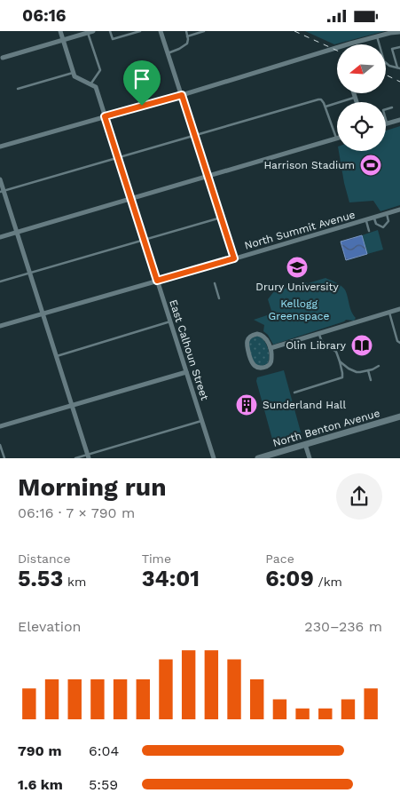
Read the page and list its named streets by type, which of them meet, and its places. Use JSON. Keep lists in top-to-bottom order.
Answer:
{
  "streets": {
    "main road": ["North Benton Avenue"],
    "street": ["North Summit Avenue", "East Calhoun Street"]
  },
  "crossings": [
    ["North Summit Avenue", "East Calhoun Street"]
  ],
  "parks": ["Kellogg Greenspace"],
  "places": {
    "sports": ["Harrison Stadium"],
    "school or university": ["Drury University"],
    "library": ["Olin Library"],
    "building": ["Sunderland Hall"]
  },
  "north": "left",
  "page": {
    "status": "06:16",
    "heading": ["Morning run", "06:16 · 7 × 790 m"],
    "stats": [
      ["Distance", "5.53 km"],
      ["Time", "34:01"],
      ["Pace", "6:09 /km"]
    ],
    "chart": ["Elevation", "230–236 m"],
    "list": [
      {
        "name": "790 m",
        "note": "6:04"
      },
      {
        "name": "1.6 km",
        "note": "5:59"
      }
    ]
  }
}
